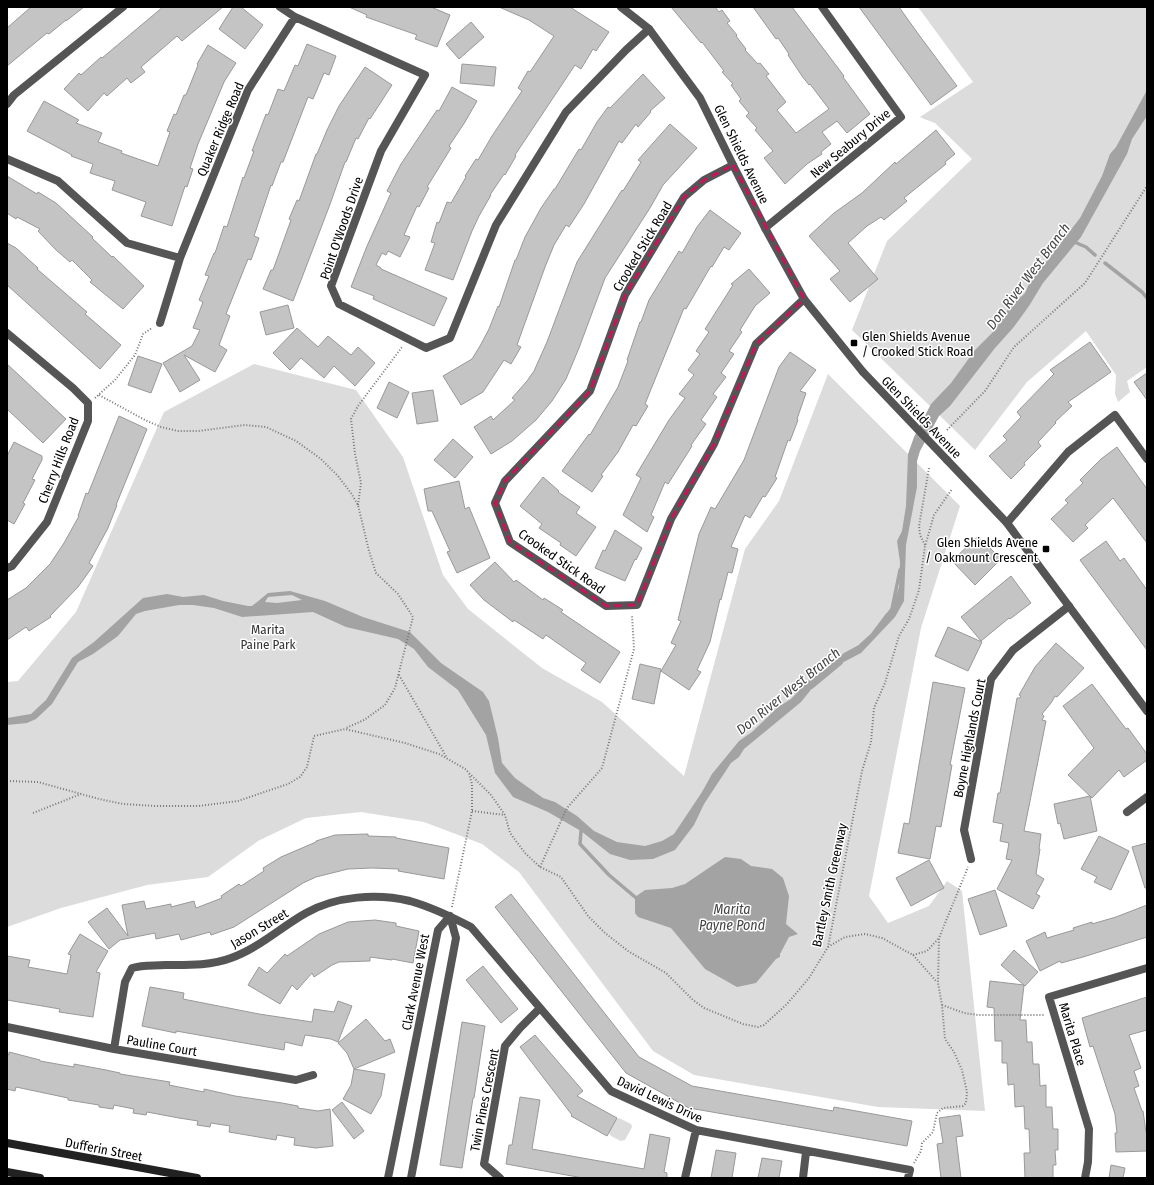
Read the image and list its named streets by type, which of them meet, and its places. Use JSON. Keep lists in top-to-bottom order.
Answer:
{
  "streets": {
    "main road": ["Dufferin Street"],
    "street": [
      "Quaker Ridge Road",
      "New Seabury Drive",
      "Glen Shields Avenue",
      "Point O'Woods Drive",
      "Crooked Stick Road",
      "Cherry Hills Road",
      "Boyne Highlands Court",
      "Jason Street",
      "Clark Avenue West",
      "Marita Place",
      "Pauline Court",
      "David Lewis Drive",
      "Twin Pines Crescent"
    ],
    "path": ["Bartley Smith Greenway"]
  },
  "crossings": [
    ["Quaker Ridge Road", "Point O'Woods Drive"],
    ["New Seabury Drive", "Glen Shields Avenue"],
    ["Glen Shields Avenue", "Point O'Woods Drive"],
    ["Glen Shields Avenue", "Crooked Stick Road"],
    ["Glen Shields Avenue", "Boyne Highlands Court"],
    ["Jason Street", "Clark Avenue West"],
    ["Jason Street", "Pauline Court"],
    ["Jason Street", "David Lewis Drive"],
    ["Clark Avenue West", "David Lewis Drive"],
    ["David Lewis Drive", "Twin Pines Crescent"]
  ],
  "water": ["Don River West Branch", "Marita Payne Pond"],
  "parks": ["Marita Paine Park"],
  "places": {
    "transit": ["Glen Shields Avenue / Crooked Stick Road", "Glen Shields Avene / Oakmount Crescent"]
  }
}
